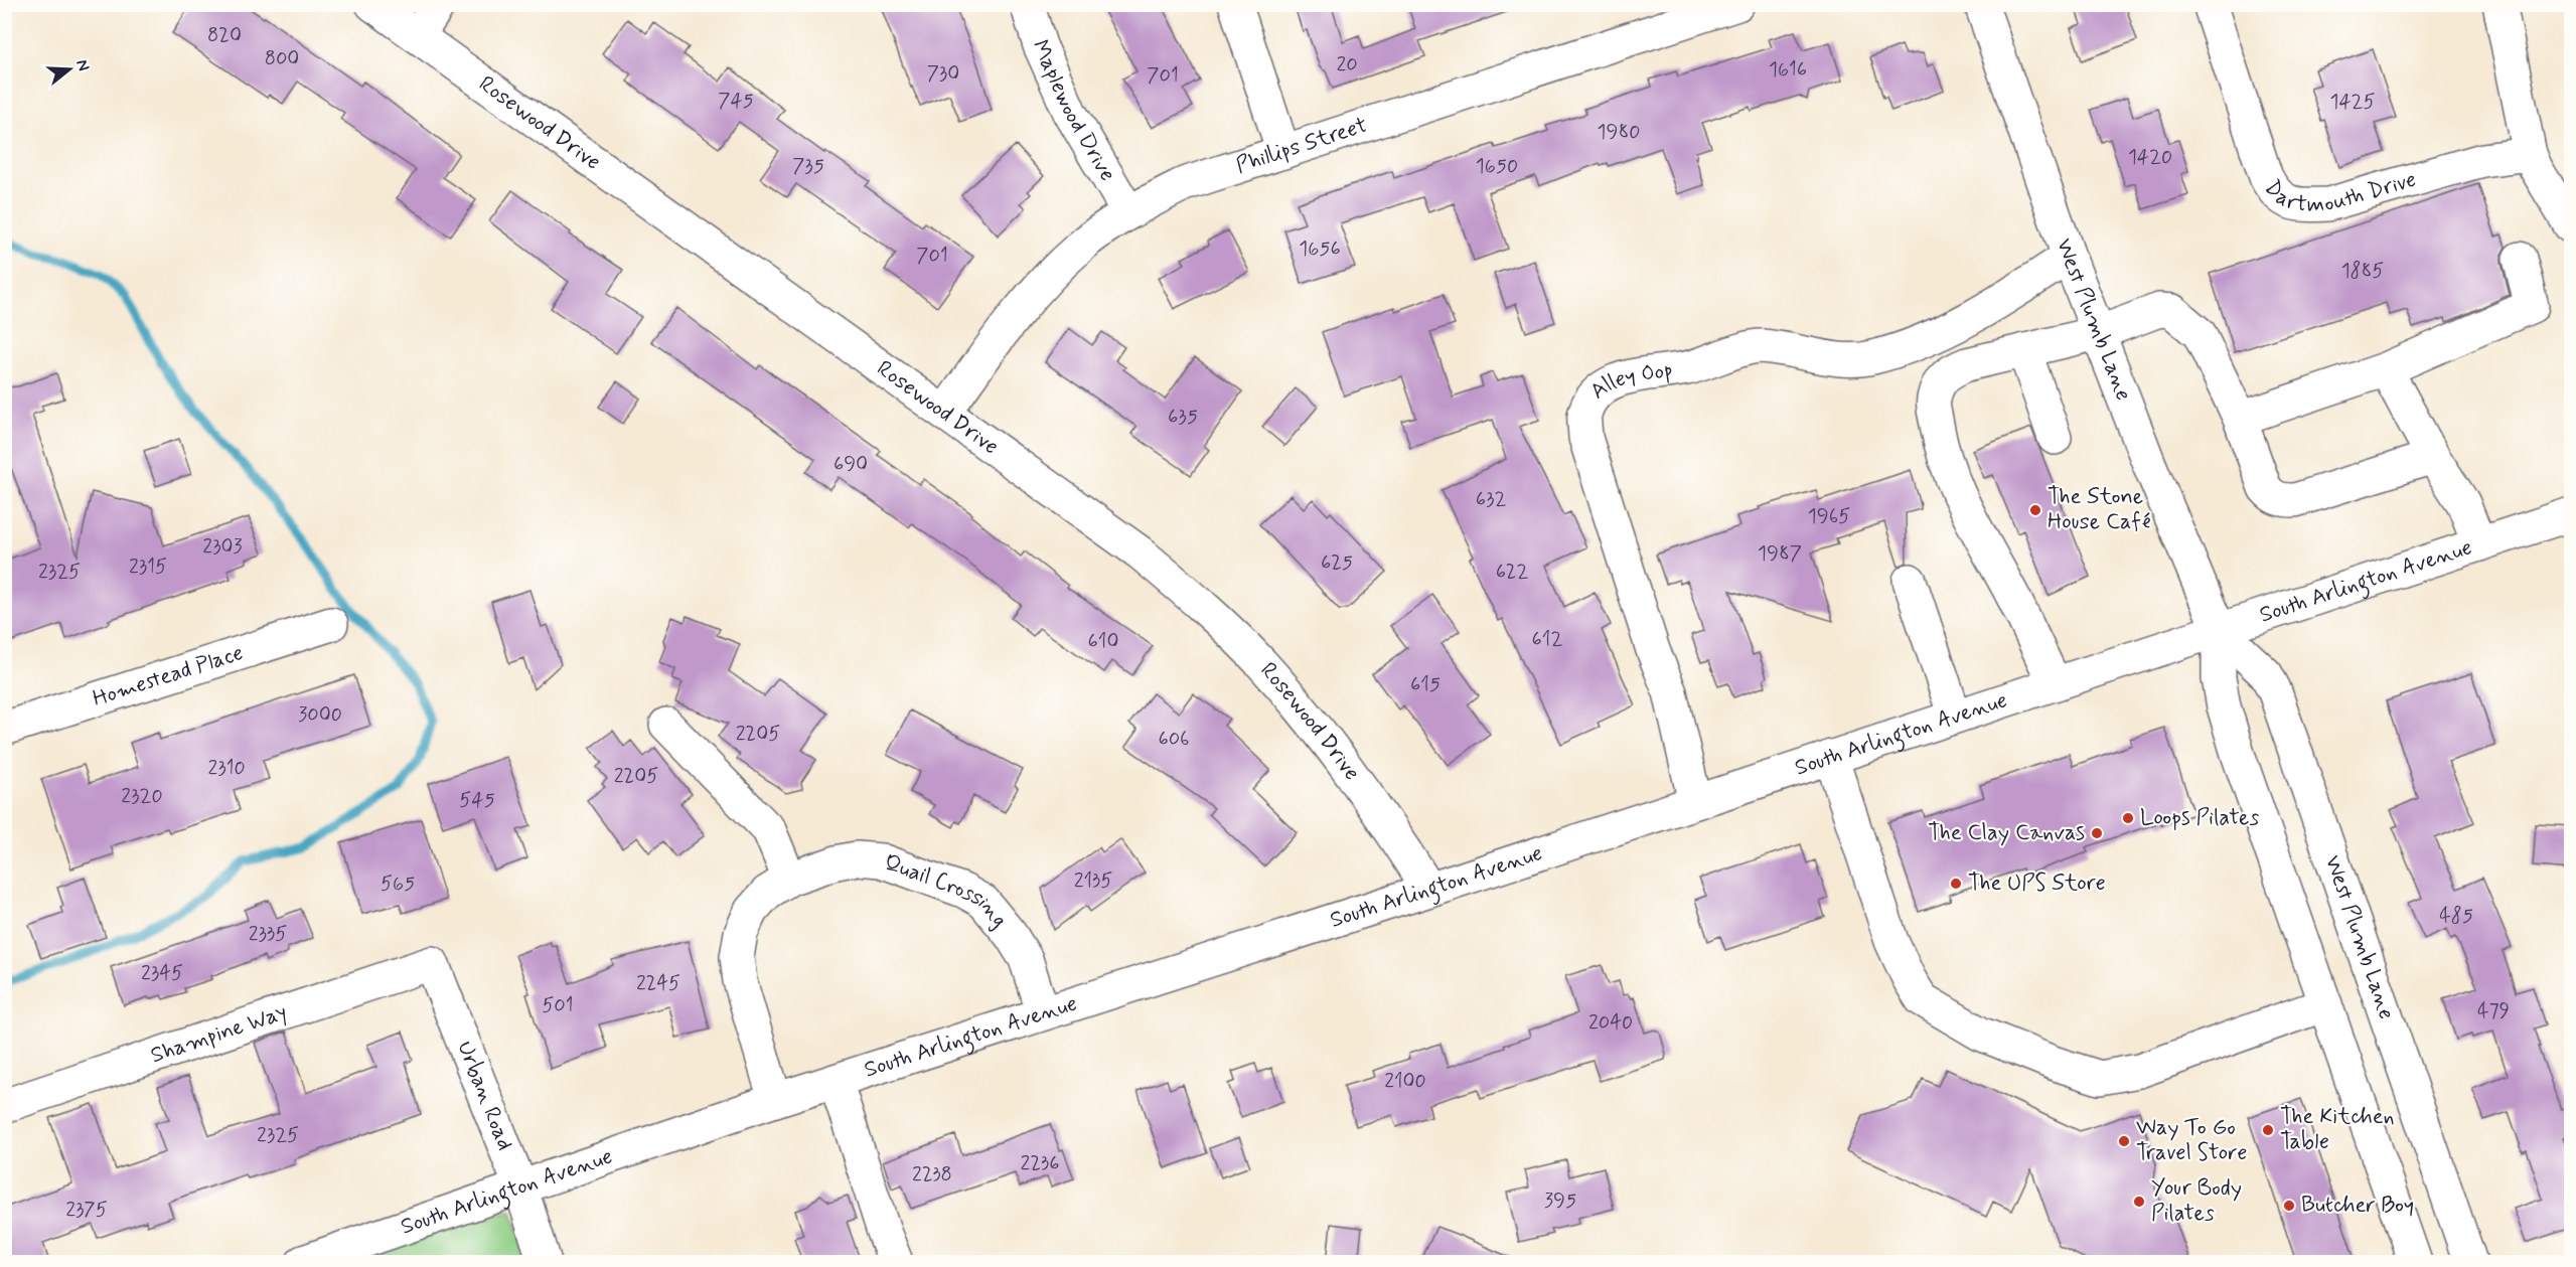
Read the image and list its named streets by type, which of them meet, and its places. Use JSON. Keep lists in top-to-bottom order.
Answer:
{
  "streets": {
    "street": [
      "Maplewood Drive",
      "Rosewood Drive",
      "Phillips Street",
      "Dartmouth Drive",
      "West Plumb Lane",
      "Alley Oop",
      "South Arlington Avenue",
      "Homestead Place",
      "Quail Crossing",
      "Shampine Way",
      "Urban Road"
    ]
  },
  "crossings": [
    ["Maplewood Drive", "Phillips Street"],
    ["Rosewood Drive", "Phillips Street"],
    ["Rosewood Drive", "South Arlington Avenue"],
    ["West Plumb Lane", "Alley Oop"],
    ["West Plumb Lane", "South Arlington Avenue"],
    ["Alley Oop", "South Arlington Avenue"],
    ["South Arlington Avenue", "Quail Crossing"],
    ["South Arlington Avenue", "Urban Road"],
    ["Shampine Way", "Urban Road"]
  ],
  "places": [
    "The Stone House Café",
    "Loops Pilates",
    "The Clay Canvas",
    "The UPS Store",
    "The Kitchen Table",
    "Way To Go Travel Store",
    "Your Body Pilates",
    "Butcher Boy"
  ],
  "house_numbers": [
    "820",
    "800",
    "20",
    "1616",
    "730",
    "701",
    "745",
    "1425",
    "1980",
    "1420",
    "735",
    "1650",
    "1656",
    "701",
    "1885",
    "635",
    "690",
    "632",
    "1965",
    "2303",
    "1987",
    "625",
    "2315",
    "2325",
    "622",
    "612",
    "610",
    "615",
    "3000",
    "2205",
    "606",
    "2310",
    "2205",
    "2320",
    "545",
    "2135",
    "565",
    "485",
    "2335",
    "2345",
    "2245",
    "501",
    "479",
    "2040",
    "2100",
    "2325",
    "2236",
    "2238",
    "395",
    "2375"
  ],
  "north": "right"
}
